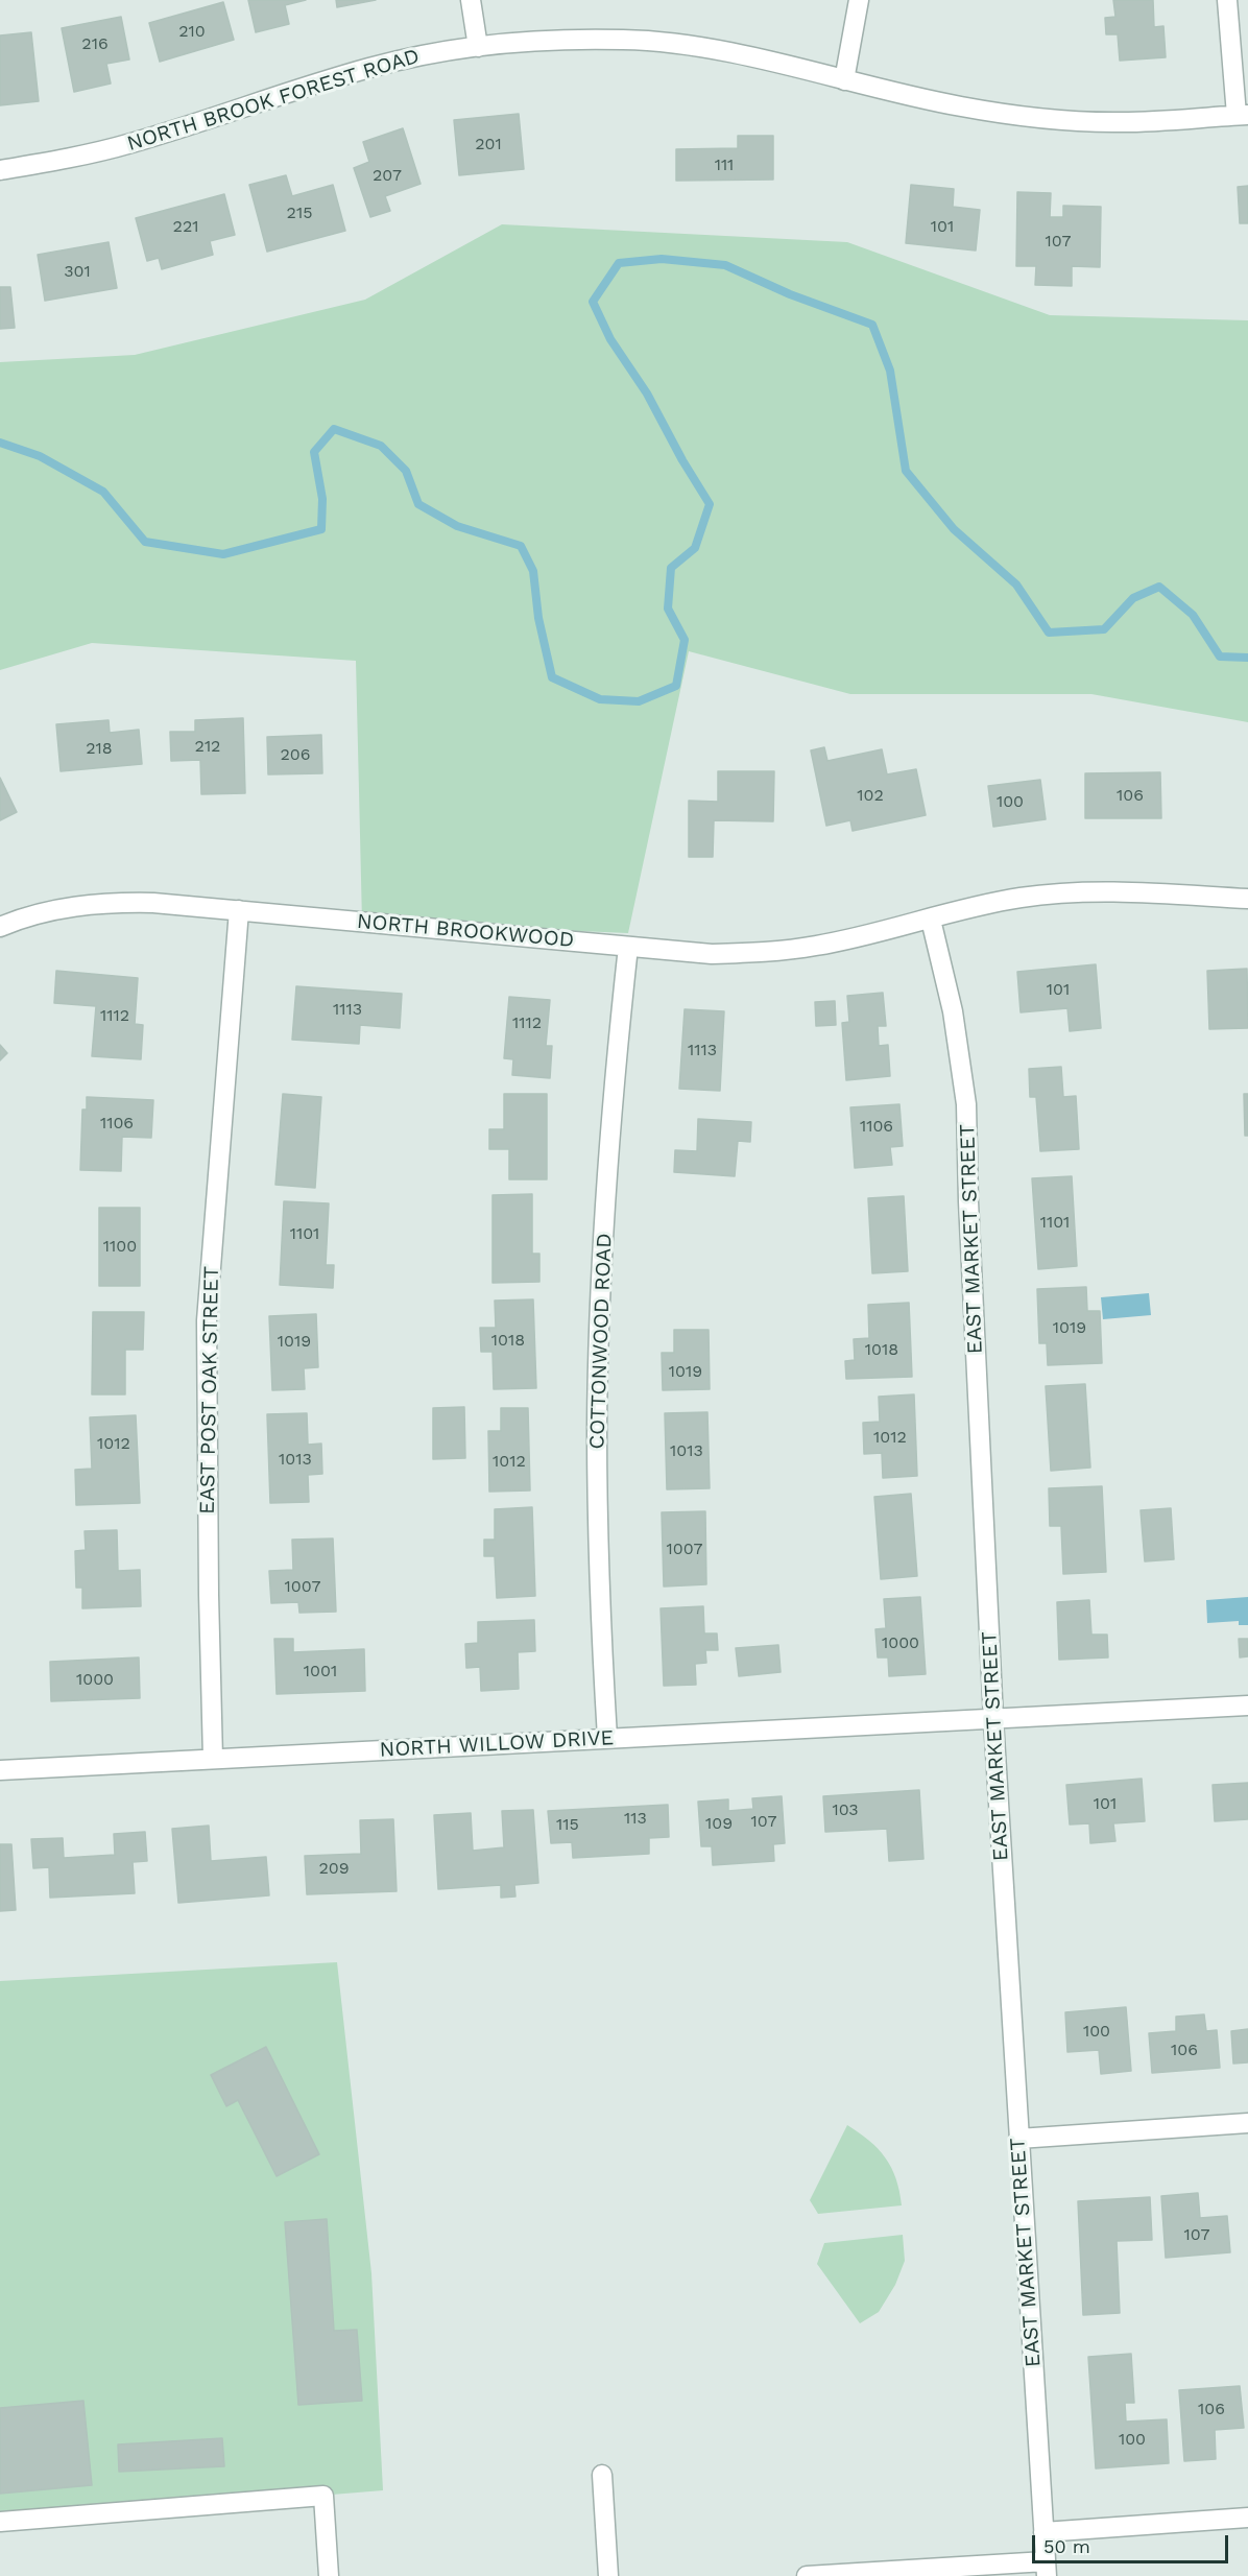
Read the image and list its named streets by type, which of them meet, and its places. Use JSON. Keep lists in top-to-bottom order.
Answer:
{
  "streets": {
    "street": [
      "NORTH BROOK FOREST ROAD",
      "NORTH BROOKWOOD",
      "EAST MARKET STREET",
      "COTTONWOOD ROAD",
      "EAST POST OAK STREET",
      "NORTH WILLOW DRIVE"
    ]
  },
  "crossings": [
    ["NORTH BROOKWOOD", "EAST MARKET STREET"],
    ["NORTH BROOKWOOD", "COTTONWOOD ROAD"],
    ["NORTH BROOKWOOD", "EAST POST OAK STREET"],
    ["EAST MARKET STREET", "NORTH WILLOW DRIVE"],
    ["COTTONWOOD ROAD", "NORTH WILLOW DRIVE"],
    ["EAST POST OAK STREET", "NORTH WILLOW DRIVE"]
  ],
  "house_numbers": [
    "210",
    "216",
    "201",
    "111",
    "207",
    "215",
    "221",
    "101",
    "107",
    "301",
    "212",
    "218",
    "206",
    "102",
    "106",
    "100",
    "101",
    "1113",
    "1112",
    "1112",
    "1113",
    "1106",
    "1106",
    "1101",
    "1101",
    "1100",
    "1019",
    "1018",
    "1019",
    "1018",
    "1019",
    "1012",
    "1012",
    "1013",
    "1013",
    "1012",
    "1007",
    "1007",
    "1000",
    "1001",
    "1000",
    "101",
    "103",
    "113",
    "107",
    "109",
    "115",
    "209",
    "100",
    "106",
    "107",
    "106",
    "100"
  ],
  "scale_bar": "50 m"
}
